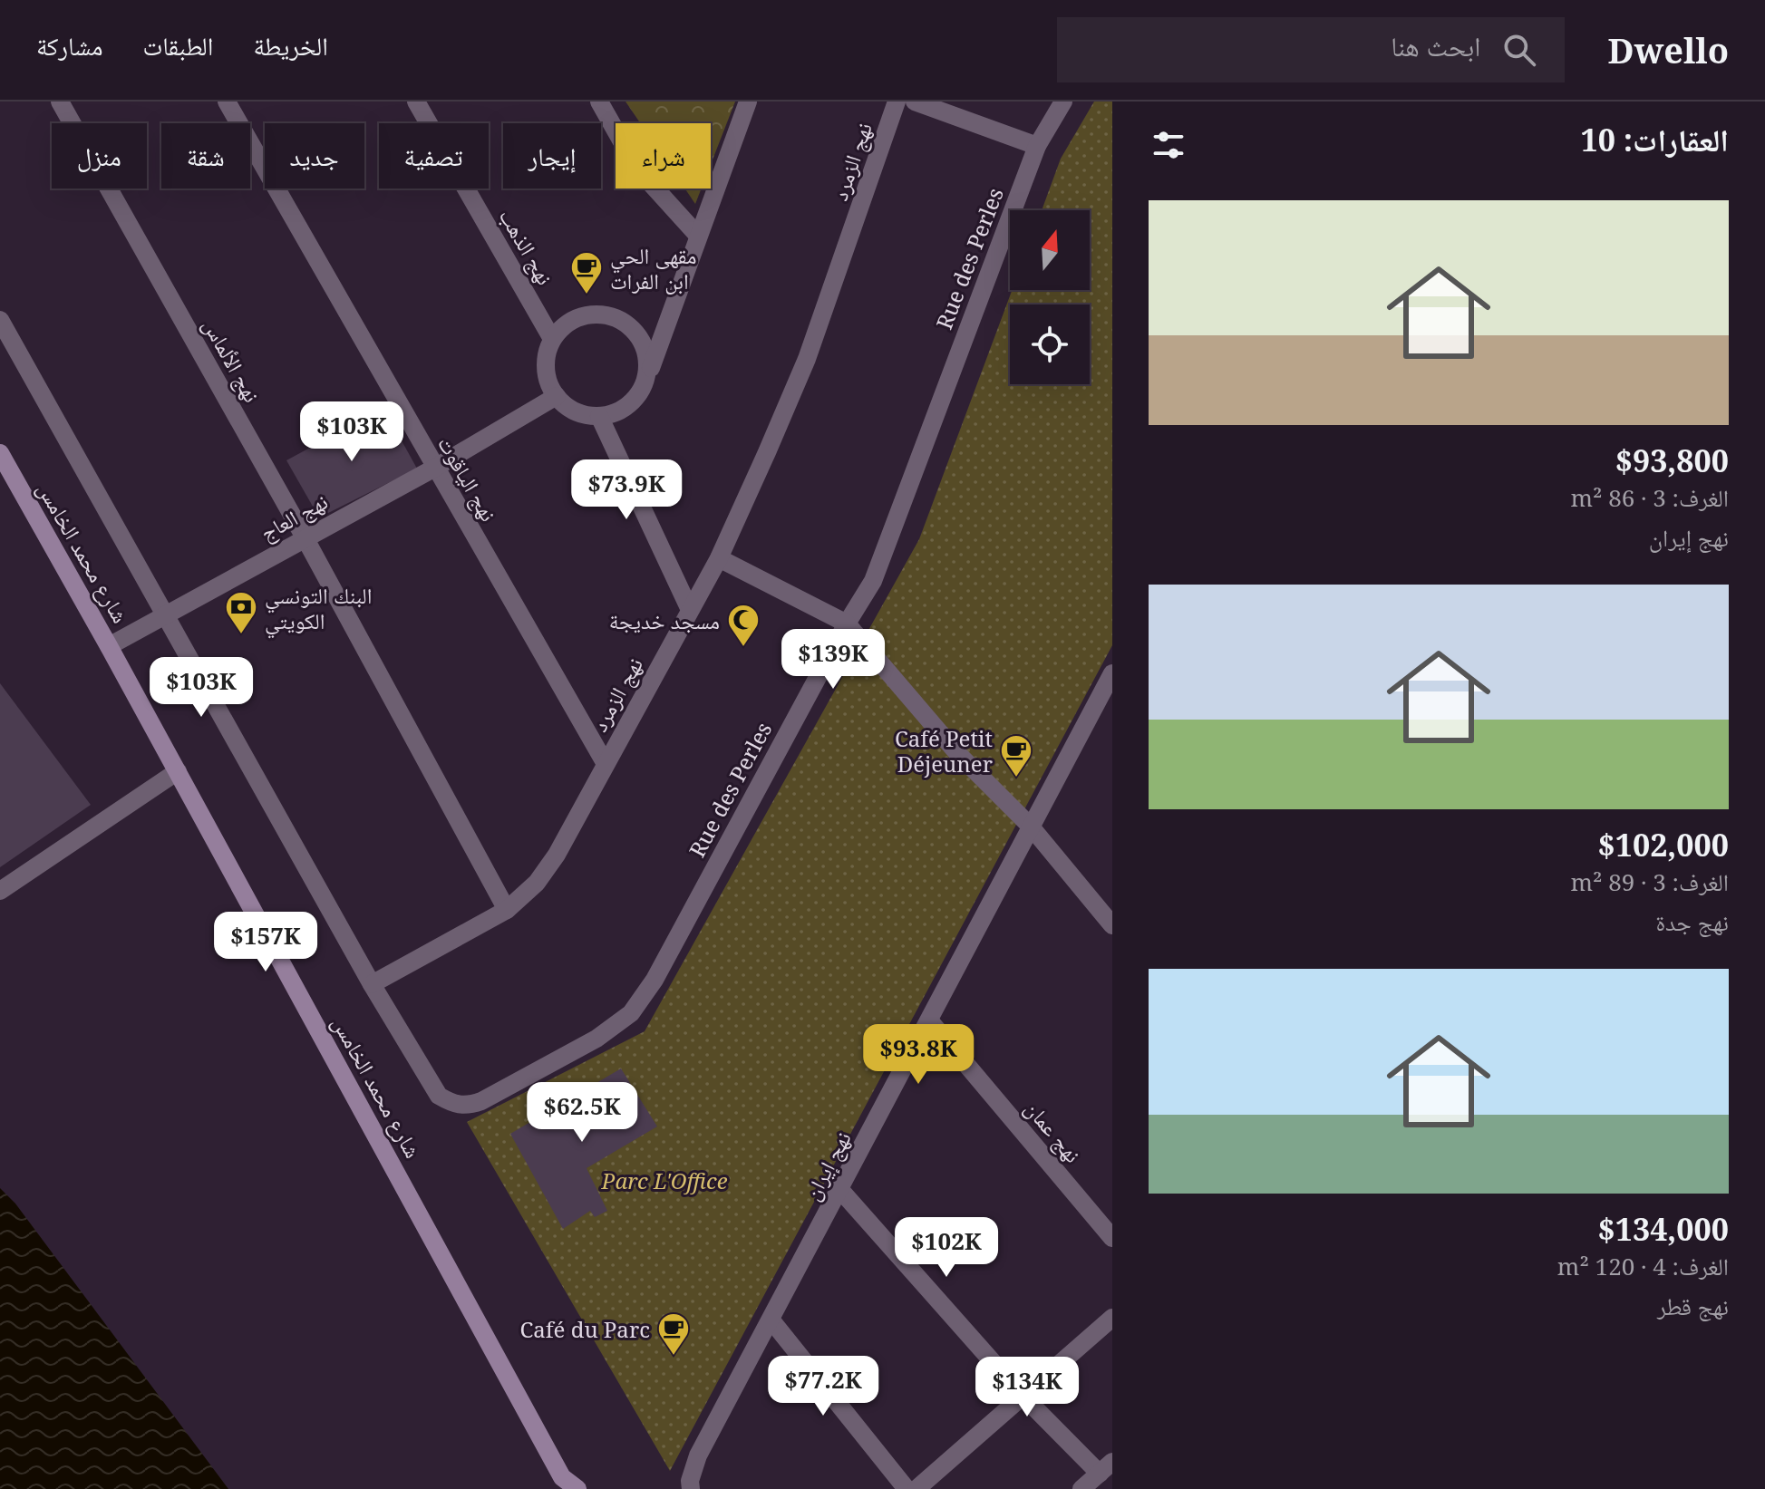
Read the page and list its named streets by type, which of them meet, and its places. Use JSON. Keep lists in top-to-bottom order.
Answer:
{
  "streets": {
    "main road": ["شارع محمد الخامس"],
    "street": [
      "نهج الزمرد",
      "نهج الذهب",
      "Rue des Perles",
      "نهج الألماس",
      "نهج الياقوت",
      "نهج العاج",
      "نهج عمان",
      "نهج إيران"
    ]
  },
  "crossings": [
    ["نهج الزمرد", "Rue des Perles"],
    ["نهج الزمرد", "نهج الألماس"],
    ["نهج الزمرد", "نهج الياقوت"],
    ["نهج الذهب", "نهج العاج"],
    ["نهج الألماس", "نهج العاج"],
    ["نهج الياقوت", "نهج العاج"],
    ["نهج العاج", "شارع محمد الخامس"],
    ["نهج عمان", "نهج إيران"]
  ],
  "parks": ["Parc L'Office"],
  "places": {
    "cafe": ["مقهى الحي ابن الفرات", "Café Petit Déjeuner", "Café du Parc"],
    "bank": ["البنك التونسي الكويتي"],
    "mosque": ["مسجد خديجة"]
  },
  "north": "top",
  "page": {
    "header": "Dwello",
    "search": "ابحث هنا",
    "nav": ["الخريطة", "الطبقات", "مشاركة"],
    "heading": "العقارات: 10",
    "chip": [
      "شراء",
      "إيجار",
      "تصفية",
      "جديد",
      "شقة",
      "منزل"
    ],
    "list": [
      {
        "name": "$93,800",
        "note": "الغرف: 3 · 86 m² · نهج إيران"
      },
      {
        "name": "$102,000",
        "note": "الغرف: 3 · 89 m² · نهج جدة"
      },
      {
        "name": "$134,000",
        "note": "الغرف: 4 · 120 m² · نهج قطر"
      }
    ],
    "price": [
      "$103K",
      "$73.9K",
      "$139K",
      "$103K",
      "$157K",
      "$93.8K",
      "$62.5K",
      "$102K",
      "$77.2K",
      "$134K"
    ]
  }
}
